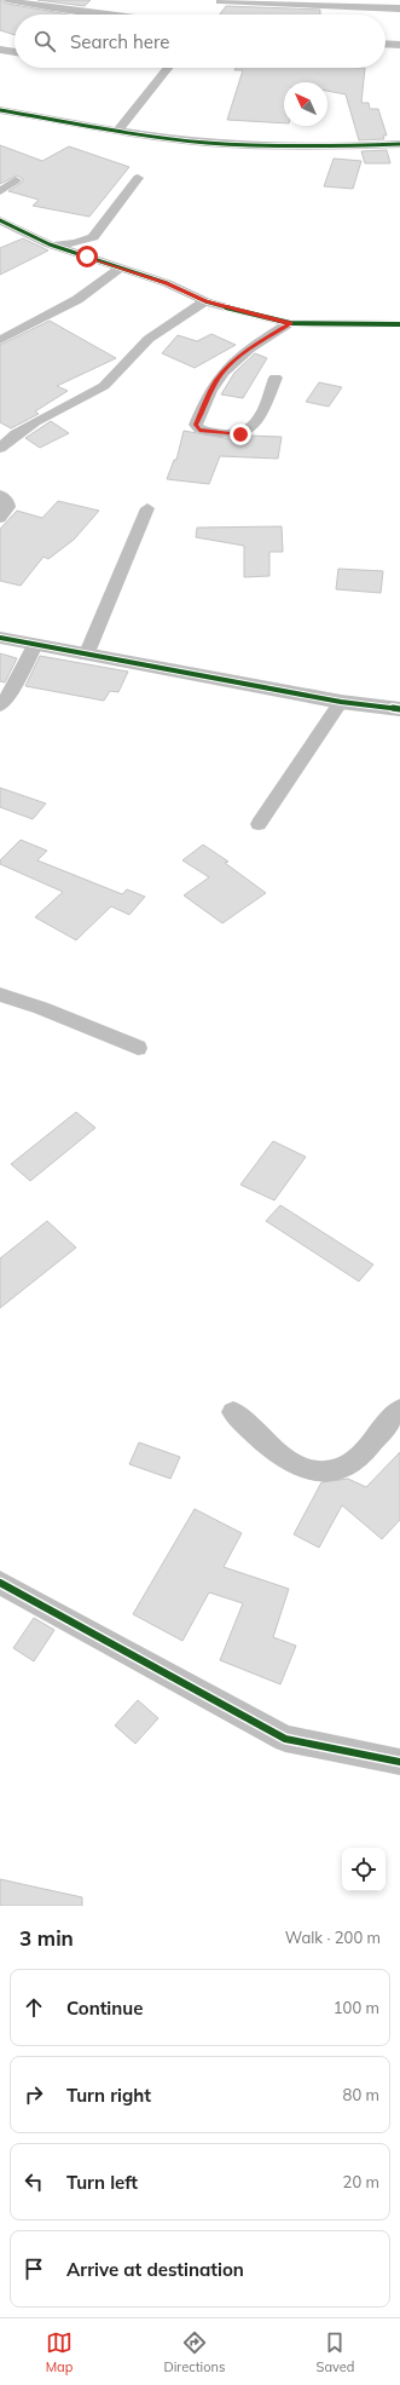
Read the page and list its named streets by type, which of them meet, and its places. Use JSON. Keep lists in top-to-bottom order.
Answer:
{
  "north": "top left",
  "page": {
    "search": "Search here",
    "heading": ["3 min", "Walk · 200 m"],
    "list": [
      ["Continue", "100 m"],
      ["Turn right", "80 m"],
      ["Turn left", "20 m"],
      "Arrive at destination"
    ],
    "nav": ["Map", "Directions", "Saved"]
  }
}
